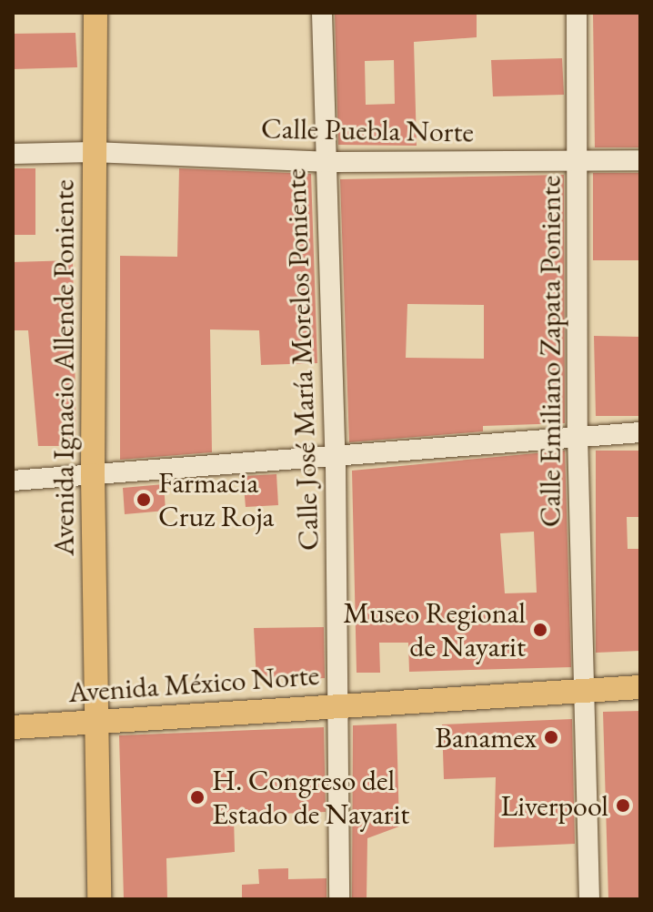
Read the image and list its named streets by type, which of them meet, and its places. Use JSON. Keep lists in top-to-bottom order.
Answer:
{
  "streets": {
    "main road": ["Avenida Ignacio Allende Poniente", "Avenida México Norte"],
    "street": ["Calle Puebla Norte", "Calle Emiliano Zapata Poniente", "Calle José María Morelos Poniente"]
  },
  "crossings": [
    ["Calle Puebla Norte", "Calle Emiliano Zapata Poniente"],
    ["Calle Puebla Norte", "Calle José María Morelos Poniente"],
    ["Calle Puebla Norte", "Avenida Ignacio Allende Poniente"],
    ["Calle Emiliano Zapata Poniente", "Avenida México Norte"],
    ["Calle José María Morelos Poniente", "Avenida México Norte"],
    ["Avenida Ignacio Allende Poniente", "Avenida México Norte"]
  ],
  "places": [
    "Farmacia Cruz Roja",
    "Museo Regional de Nayarit",
    "Banamex",
    "H. Congreso del Estado de Nayarit",
    "Liverpool"
  ]
}
